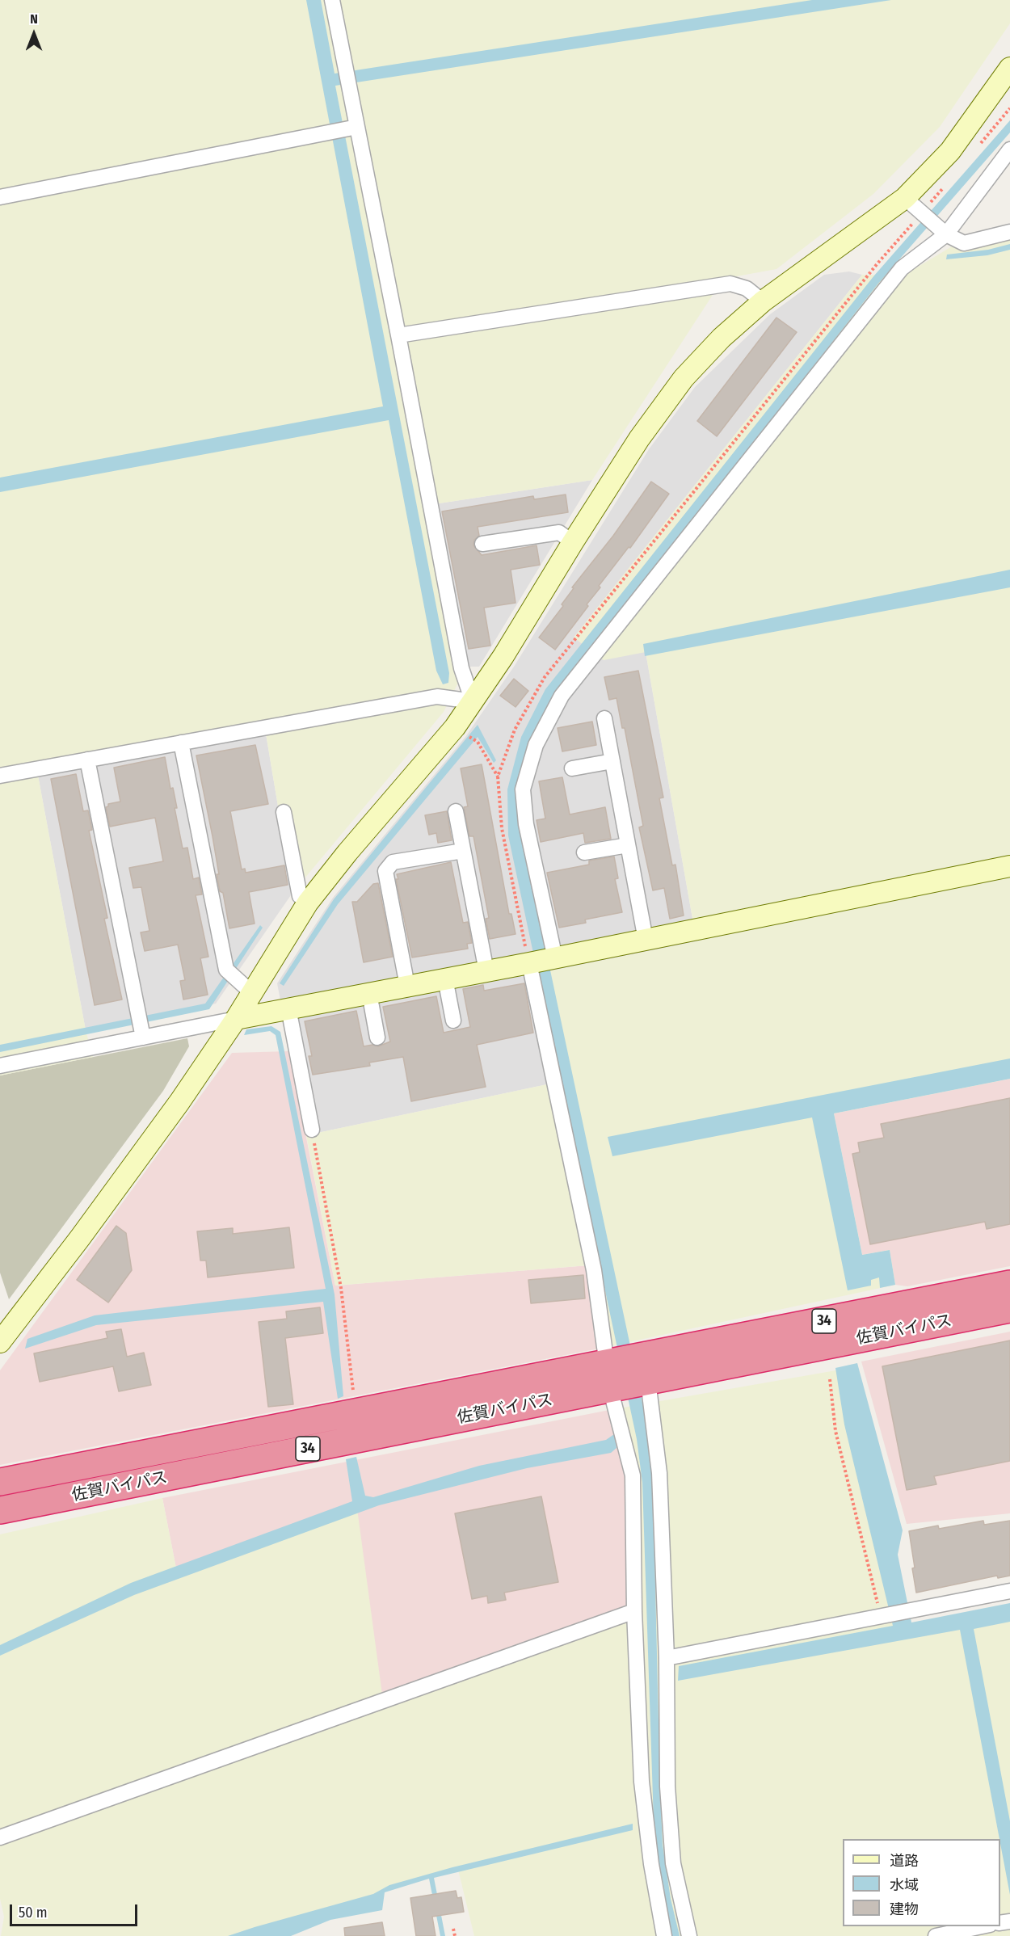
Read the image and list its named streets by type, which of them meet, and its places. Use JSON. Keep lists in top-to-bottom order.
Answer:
{
  "streets": {
    "highway": ["34", "佐賀バイパス"]
  },
  "legend": ["道路", "水域", "建物"],
  "scale_bar": "50 m",
  "north": "top"
}
